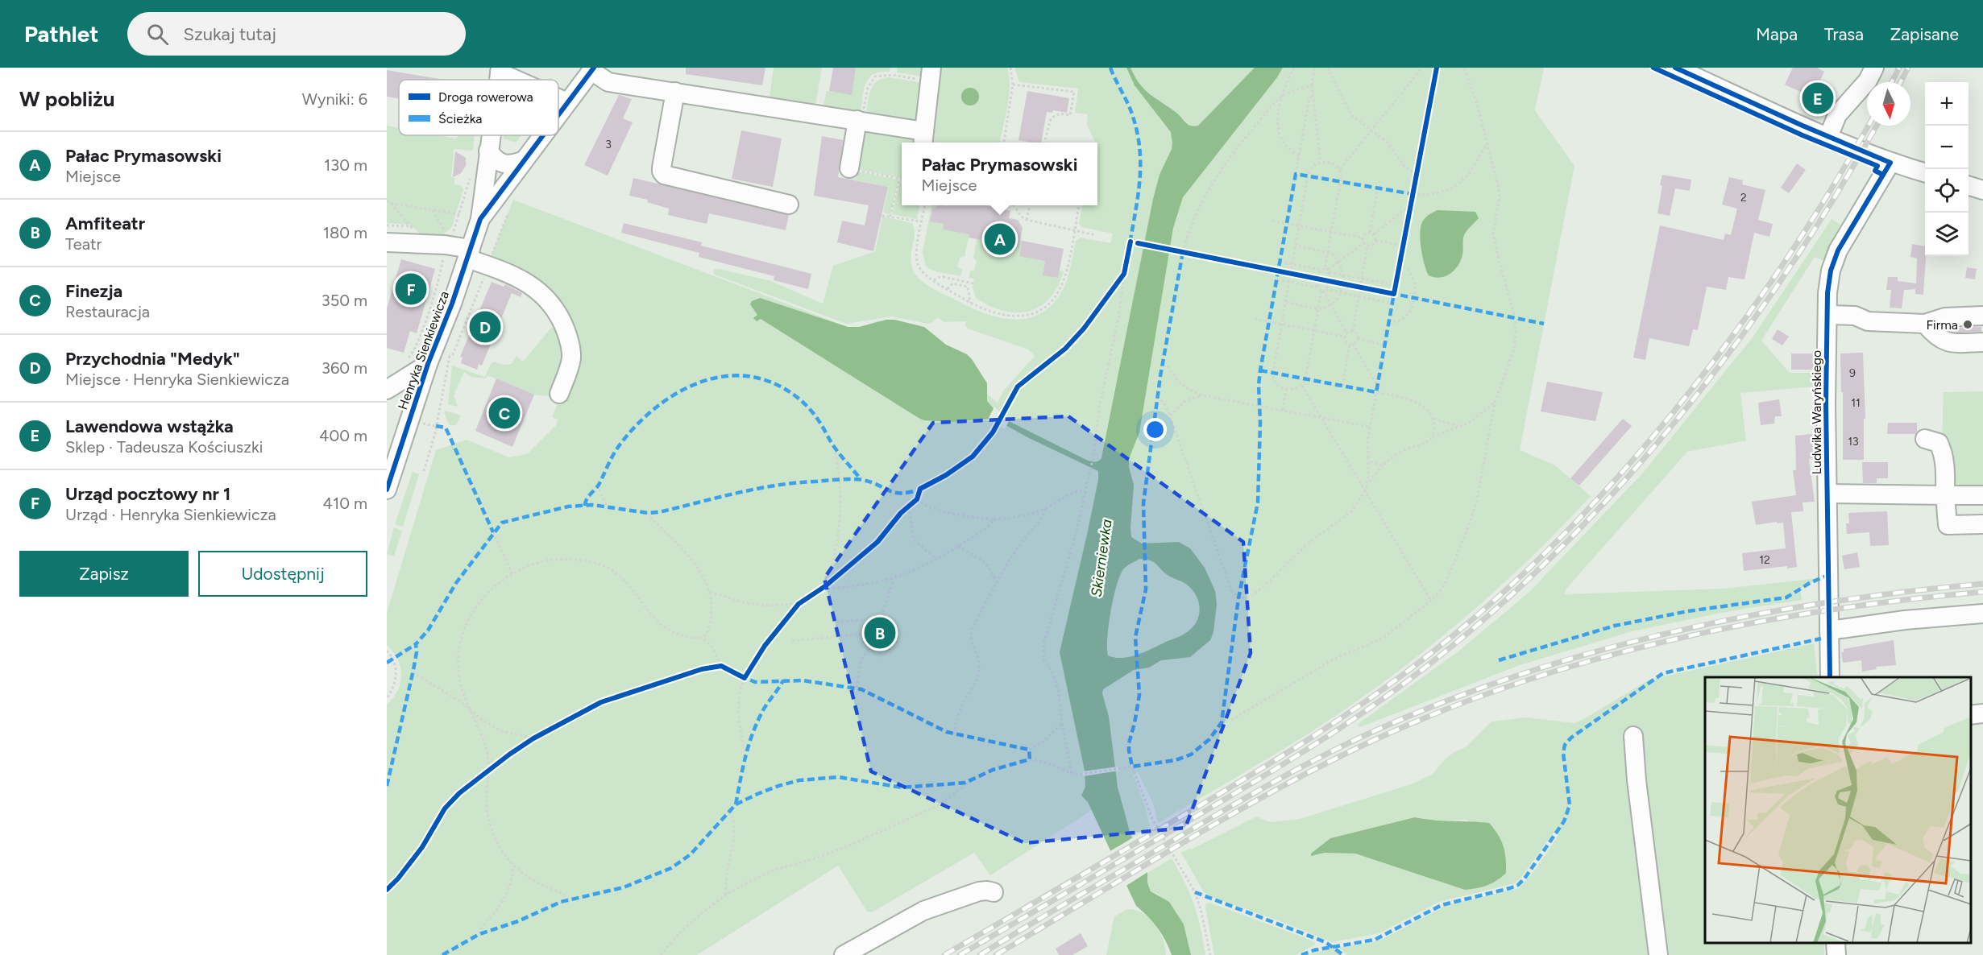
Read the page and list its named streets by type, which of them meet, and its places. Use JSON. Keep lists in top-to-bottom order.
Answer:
{
  "streets": {
    "street": ["Henryka Sienkiewicza", "Ludwika Waryńskiego"]
  },
  "water": ["Skierniewka"],
  "places": ["Firma"],
  "house_numbers": [
    "3",
    "2",
    "9",
    "11",
    "13",
    "12"
  ],
  "legend": ["Droga rowerowa", "Ścieżka"],
  "north": "bottom",
  "page": {
    "header": "Pathlet",
    "search": "Szukaj tutaj",
    "nav": ["Mapa", "Trasa", "Zapisane"],
    "heading": ["W pobliżu", "Wyniki: 6"],
    "pins": [
      "E",
      "A",
      "F",
      "D",
      "C",
      "B"
    ],
    "map_buttons": ["+", "−"],
    "list": [
      {
        "mark": "A",
        "name": "Pałac Prymasowski",
        "note": "Miejsce",
        "value": "130 m"
      },
      {
        "mark": "B",
        "name": "Amfiteatr",
        "note": "Teatr",
        "value": "180 m"
      },
      {
        "mark": "C",
        "name": "Finezja",
        "note": "Restauracja",
        "value": "350 m"
      },
      {
        "mark": "D",
        "name": "Przychodnia \"Medyk\"",
        "note": "Miejsce · Henryka Sienkiewicza",
        "value": "360 m"
      },
      {
        "mark": "E",
        "name": "Lawendowa wstążka",
        "note": "Sklep · Tadeusza Kościuszki",
        "value": "400 m"
      },
      {
        "mark": "F",
        "name": "Urząd pocztowy nr 1",
        "note": "Urząd · Henryka Sienkiewicza",
        "value": "410 m"
      }
    ],
    "popup": ["Pałac Prymasowski", "Miejsce"],
    "buttons": ["Zapisz", "Udostępnij"]
  }
}
